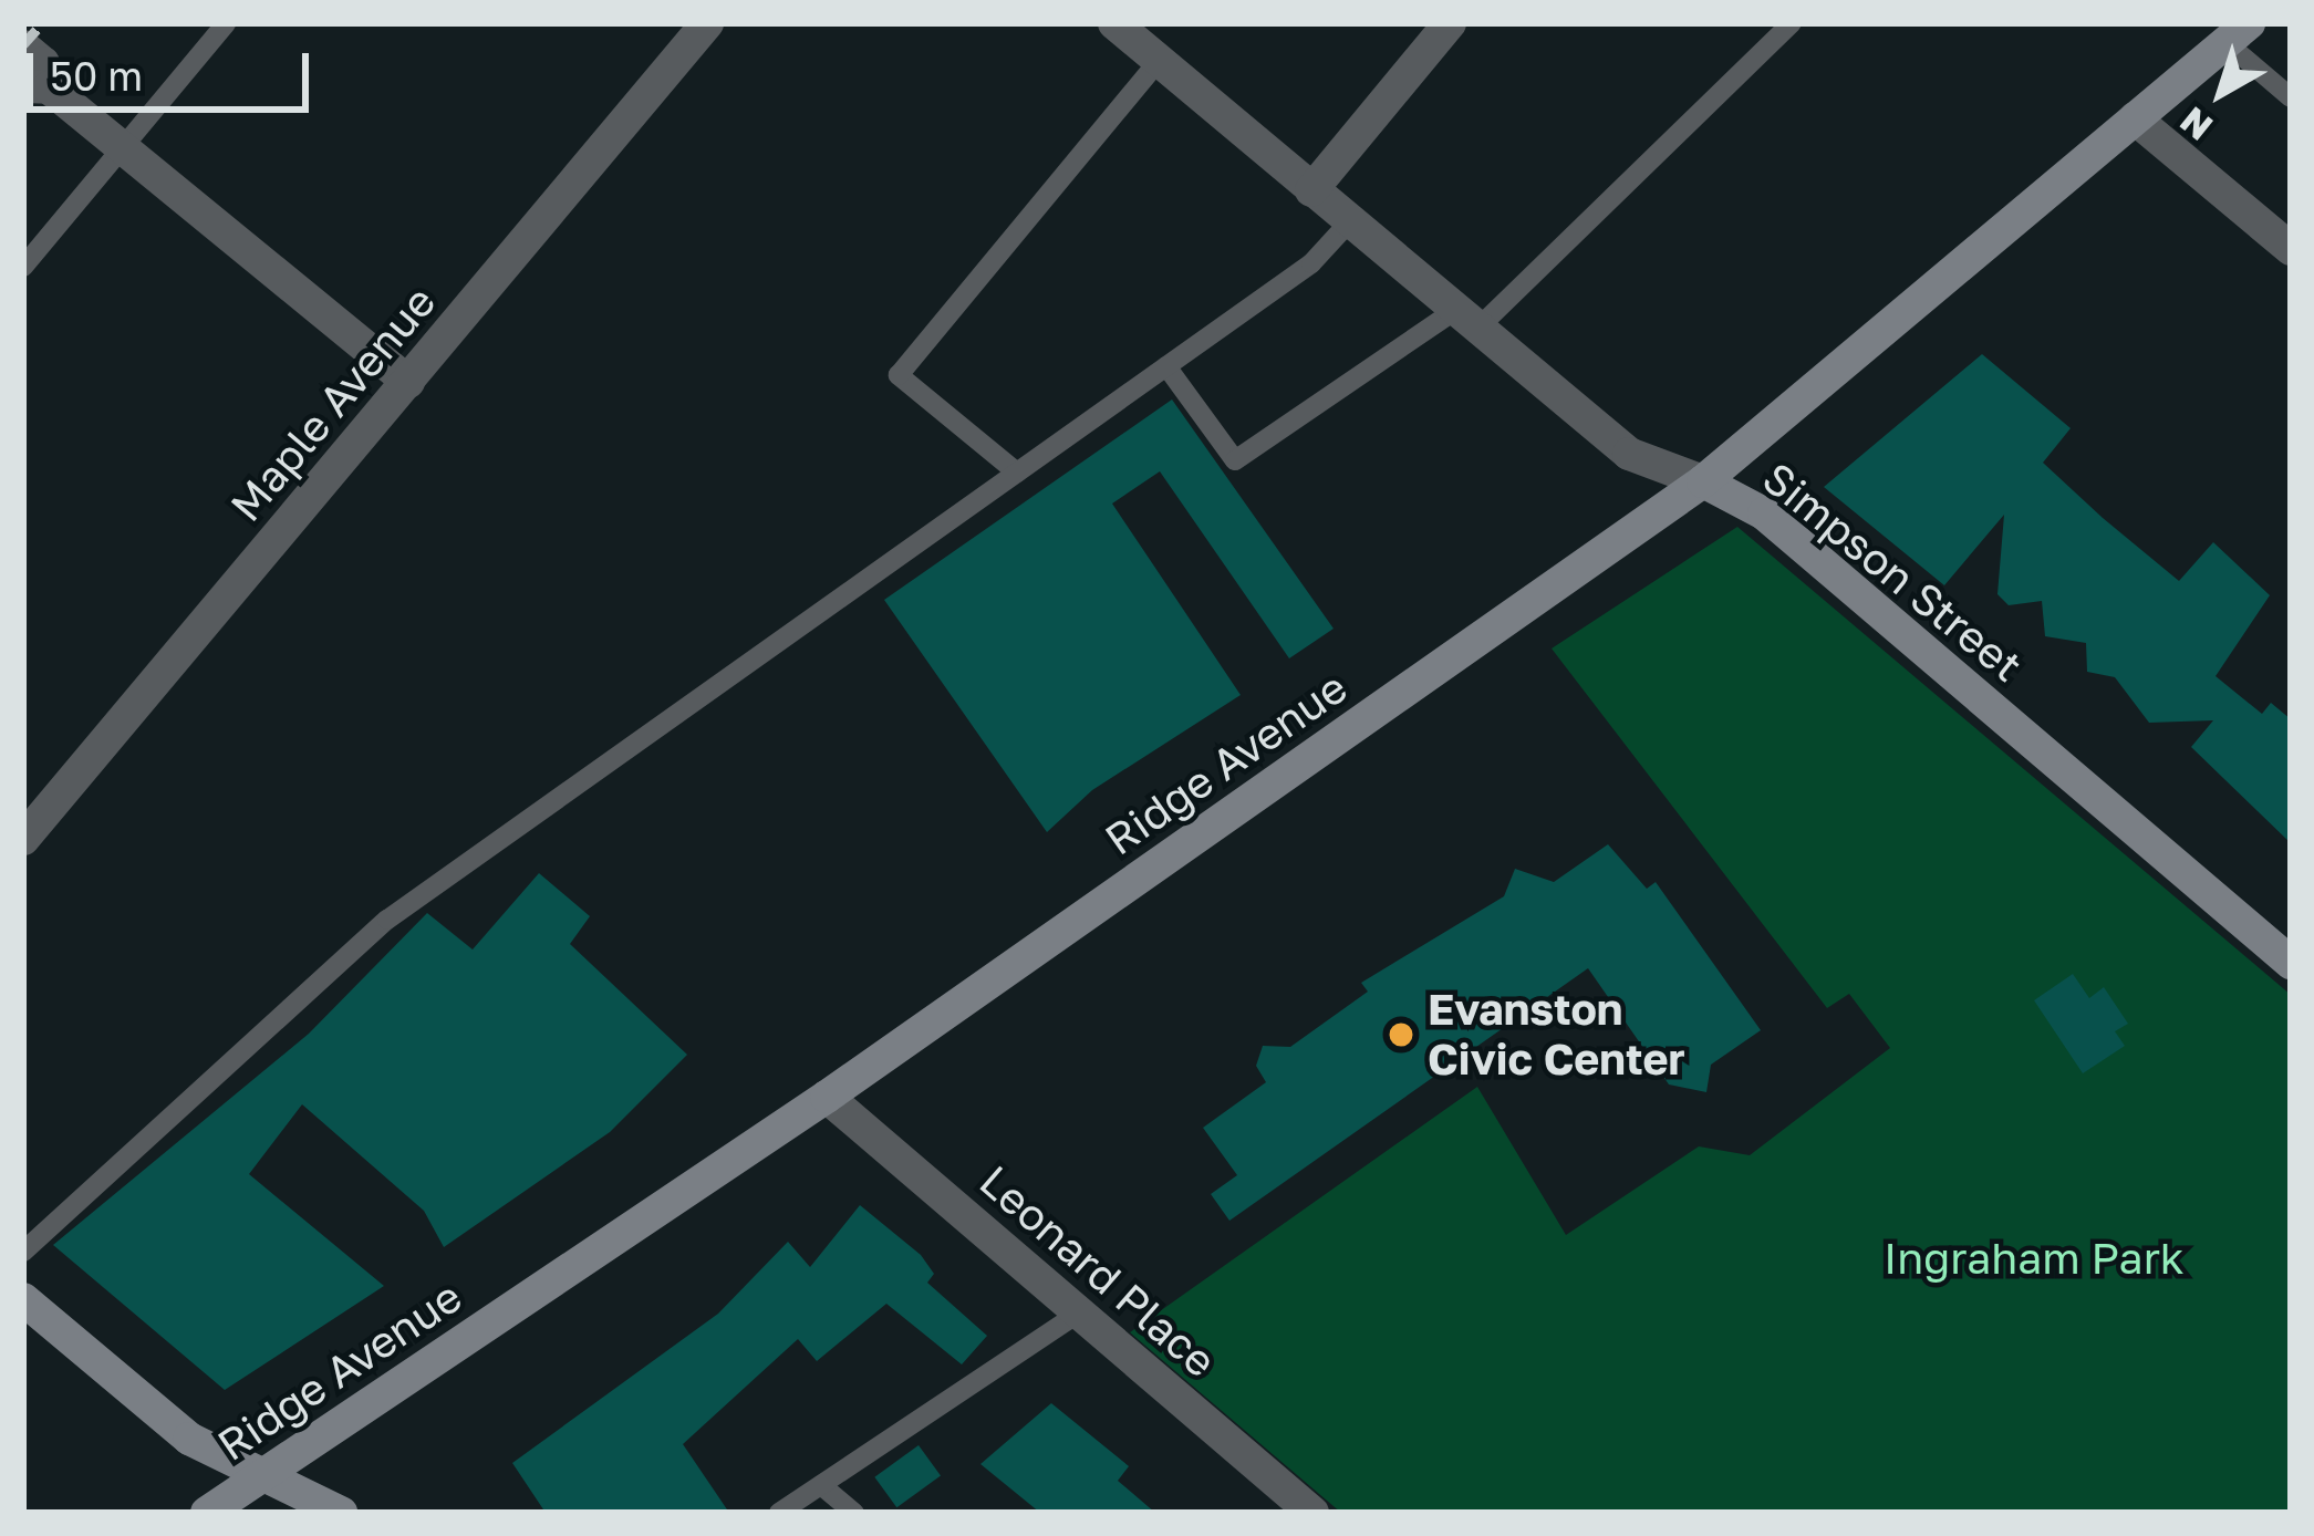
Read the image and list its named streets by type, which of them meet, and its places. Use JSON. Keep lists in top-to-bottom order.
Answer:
{
  "streets": {
    "street": [
      "Maple Avenue",
      "Simpson Street",
      "Ridge Avenue",
      "Leonard Place"
    ]
  },
  "crossings": [
    ["Simpson Street", "Ridge Avenue"],
    ["Ridge Avenue", "Leonard Place"]
  ],
  "parks": ["Ingraham Park"],
  "places": ["Evanston Civic Center"],
  "scale_bar": "50 m",
  "north": "bottom left"
}
